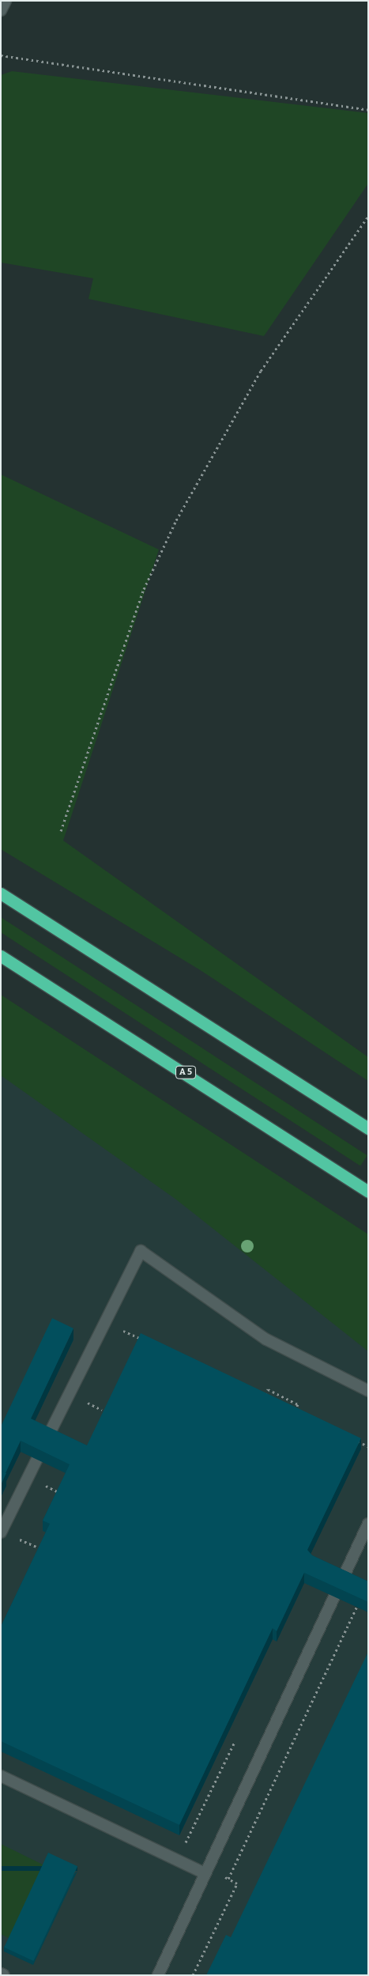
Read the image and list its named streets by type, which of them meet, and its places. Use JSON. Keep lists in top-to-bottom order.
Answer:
{
  "streets": {
    "highway": ["A 5"]
  }
}
